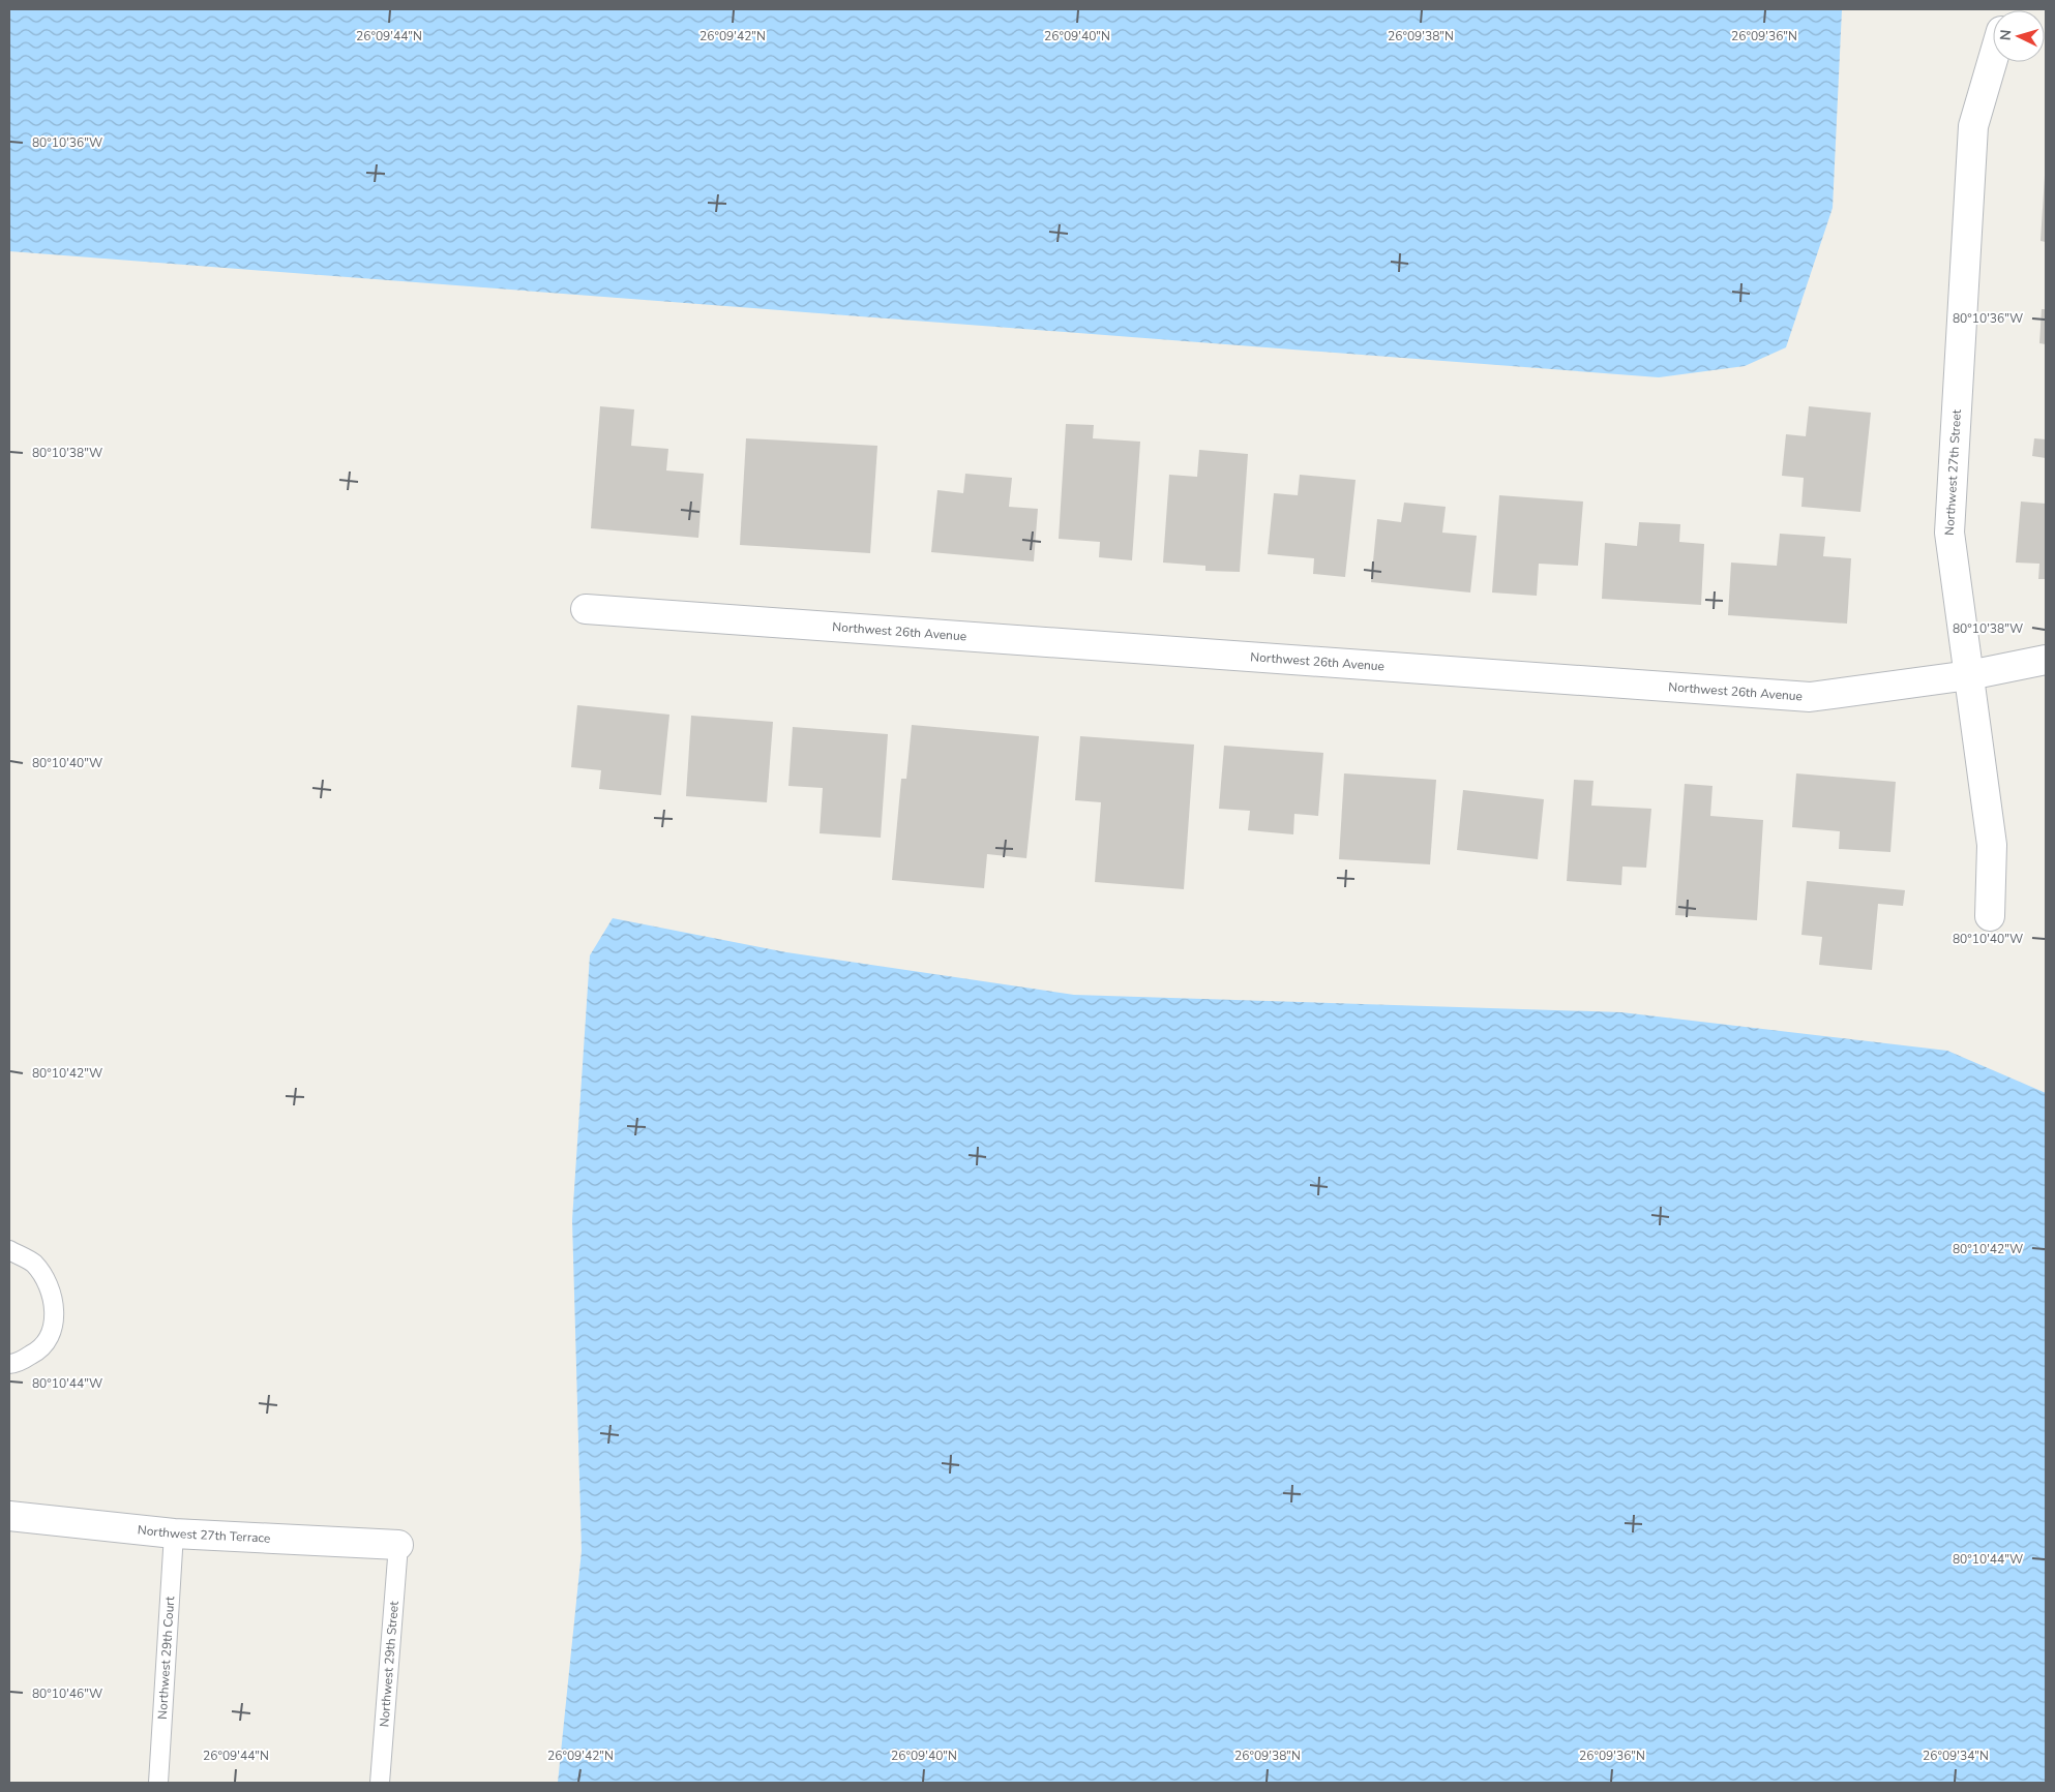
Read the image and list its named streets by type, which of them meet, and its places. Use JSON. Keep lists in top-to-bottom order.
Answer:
{
  "streets": {
    "street": ["Northwest 27th Street", "Northwest 26th Avenue", "Northwest 27th Terrace"],
    "lane": ["Northwest 29th Court", "Northwest 29th Street"]
  },
  "crossings": [
    ["Northwest 27th Street", "Northwest 26th Avenue"],
    ["Northwest 27th Terrace", "Northwest 29th Court"],
    ["Northwest 27th Terrace", "Northwest 29th Street"]
  ],
  "north": "left",
  "coordinates": [
    "26°09'44\"N",
    "26°09'42\"N",
    "26°09'40\"N",
    "26°09'38\"N",
    "26°09'36\"N",
    "80°10'36\"W",
    "80°10'38\"W",
    "80°10'40\"W",
    "80°10'42\"W",
    "80°10'44\"W",
    "80°10'46\"W",
    "26°09'34\"N"
  ]
}
